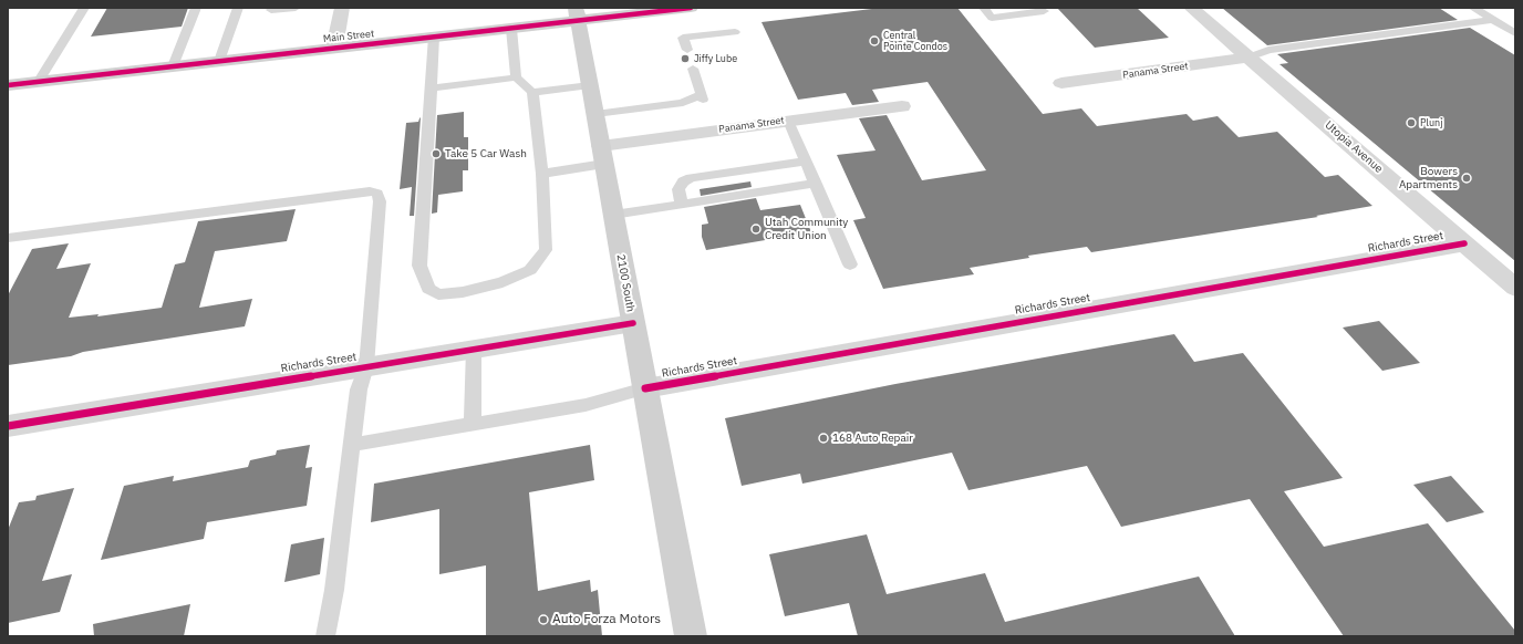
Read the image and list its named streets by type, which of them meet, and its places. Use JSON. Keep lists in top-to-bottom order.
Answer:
{
  "streets": {
    "street": [
      "Main Street",
      "Panama Street",
      "Utopia Avenue",
      "Richards Street",
      "2100 South"
    ]
  },
  "crossings": [
    ["Main Street", "2100 South"],
    ["Panama Street", "Utopia Avenue"],
    ["Panama Street", "2100 South"],
    ["Utopia Avenue", "Richards Street"],
    ["Richards Street", "2100 South"]
  ],
  "places": [
    "Central Pointe Condos",
    "Jiffy Lube",
    "Plunj",
    "Take 5 Car Wash",
    "Bowers Apartments",
    "Utah Community Credit Union",
    "168 Auto Repair",
    "Auto Forza Motors"
  ]
}
